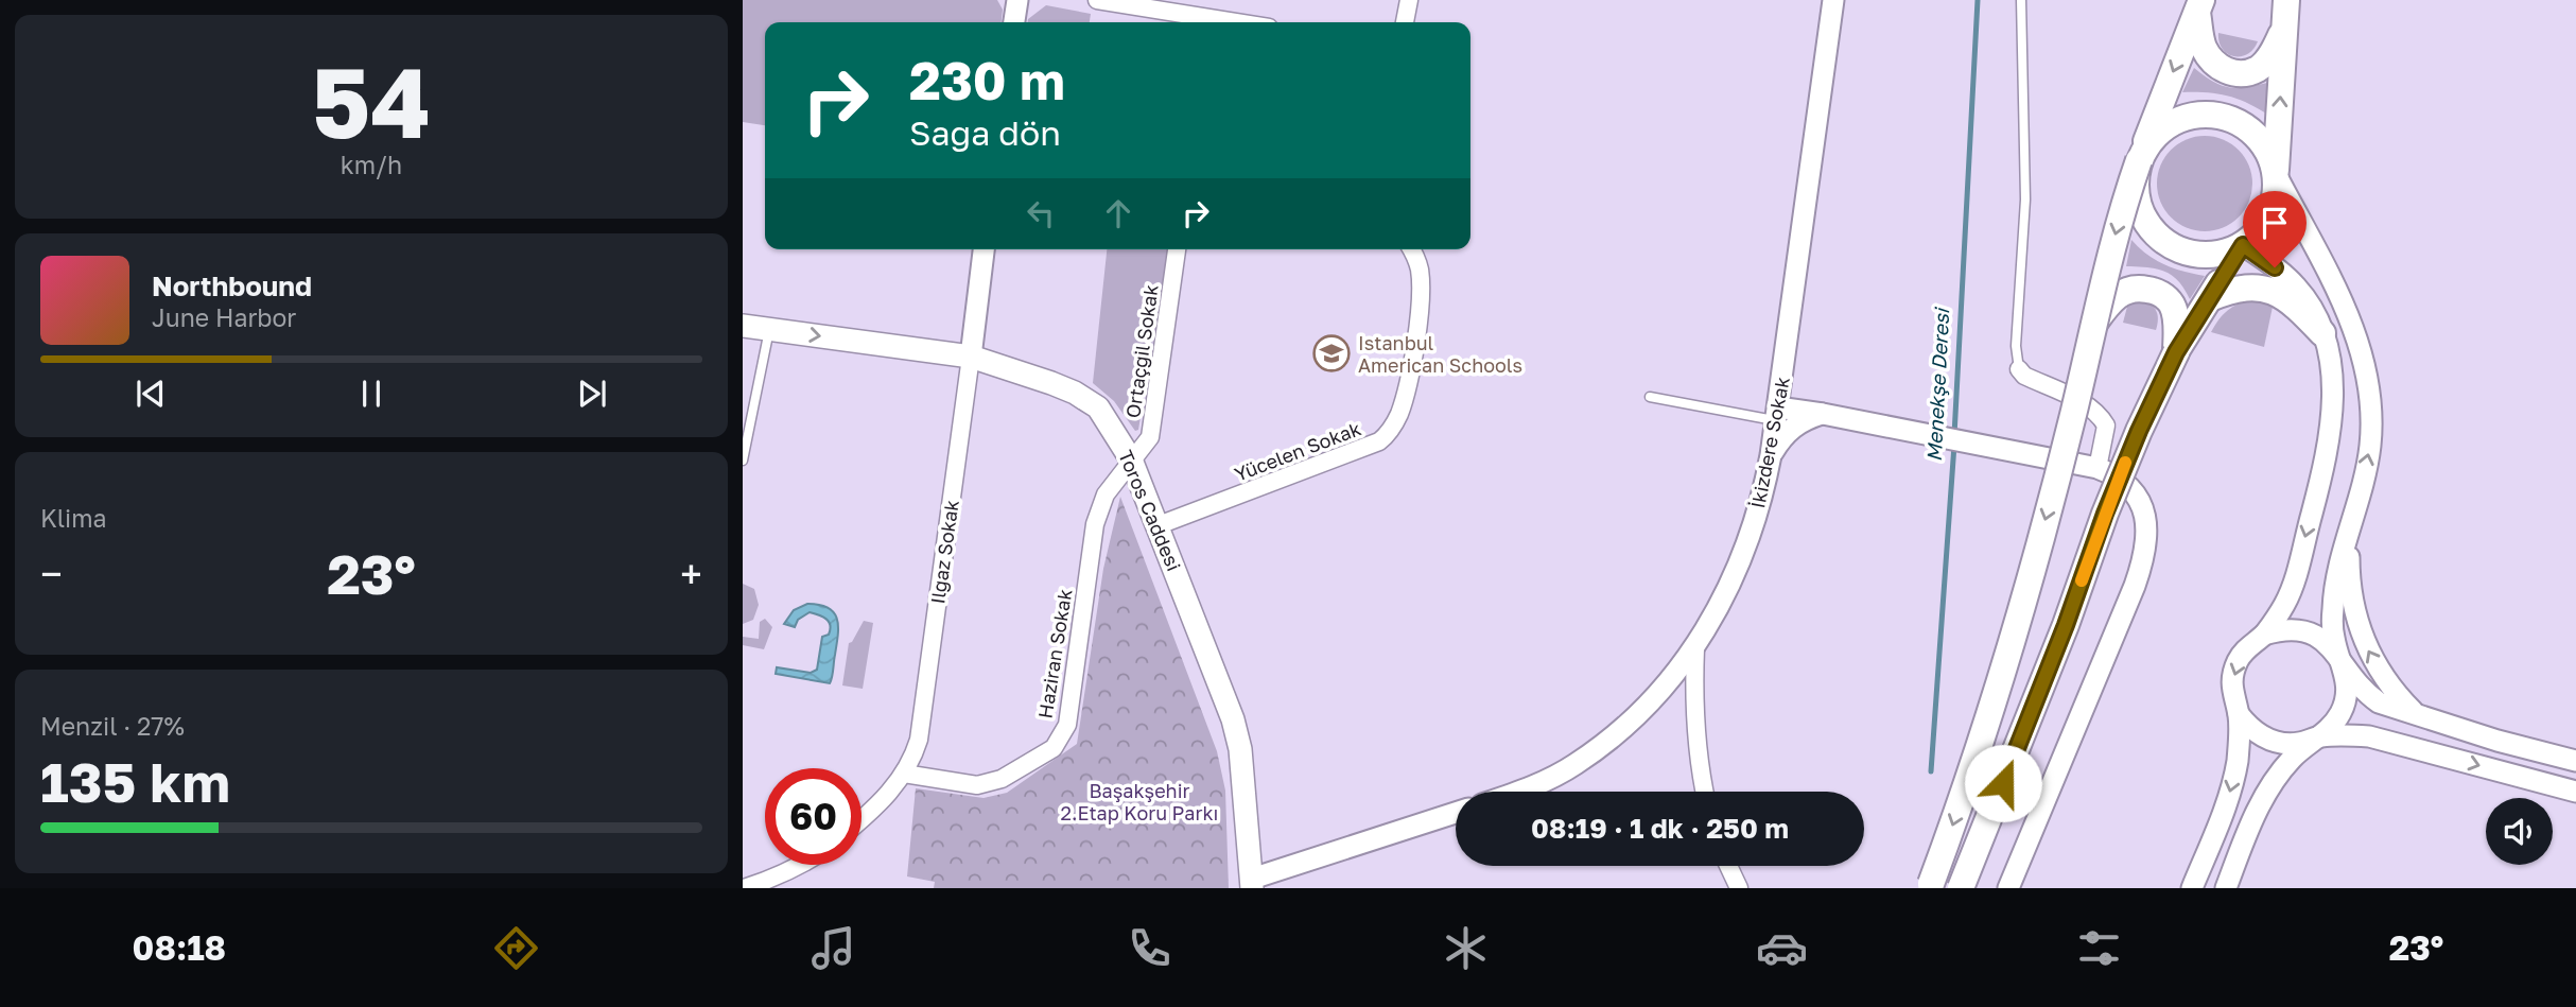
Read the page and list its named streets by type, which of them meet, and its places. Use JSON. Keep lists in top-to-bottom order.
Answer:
{
  "streets": {
    "main road": ["Toros Caddesi"],
    "street": [
      "Ortaçgil Sokak",
      "İkizdere Sokak",
      "Yücelen Sokak",
      "Ilgaz Sokak",
      "Haziran Sokak"
    ]
  },
  "crossings": [
    ["Ortaçgil Sokak", "Toros Caddesi"],
    ["Ortaçgil Sokak", "Haziran Sokak"],
    ["Yücelen Sokak", "Toros Caddesi"],
    ["Toros Caddesi", "Ilgaz Sokak"],
    ["Toros Caddesi", "Haziran Sokak"],
    ["Ilgaz Sokak", "Haziran Sokak"]
  ],
  "water": ["Menekşe Deresi"],
  "parks": ["Başakşehir 2.Etap Koru Parkı"],
  "places": {
    "school or university": ["Istanbul American Schools"]
  },
  "page": {
    "tile": [
      ["54", "km/h"],
      "Klima",
      ["Menzil · 27%", "135 km"]
    ],
    "turn": ["230 m", "Sağa dön"],
    "song": ["Northbound", "June Harbor"],
    "heat": ["−", "23°", "+"],
    "limit": "60",
    "trip": "08:19 · 1 dk · 250 m",
    "tabs": ["08:18", "23°"]
  }
}
